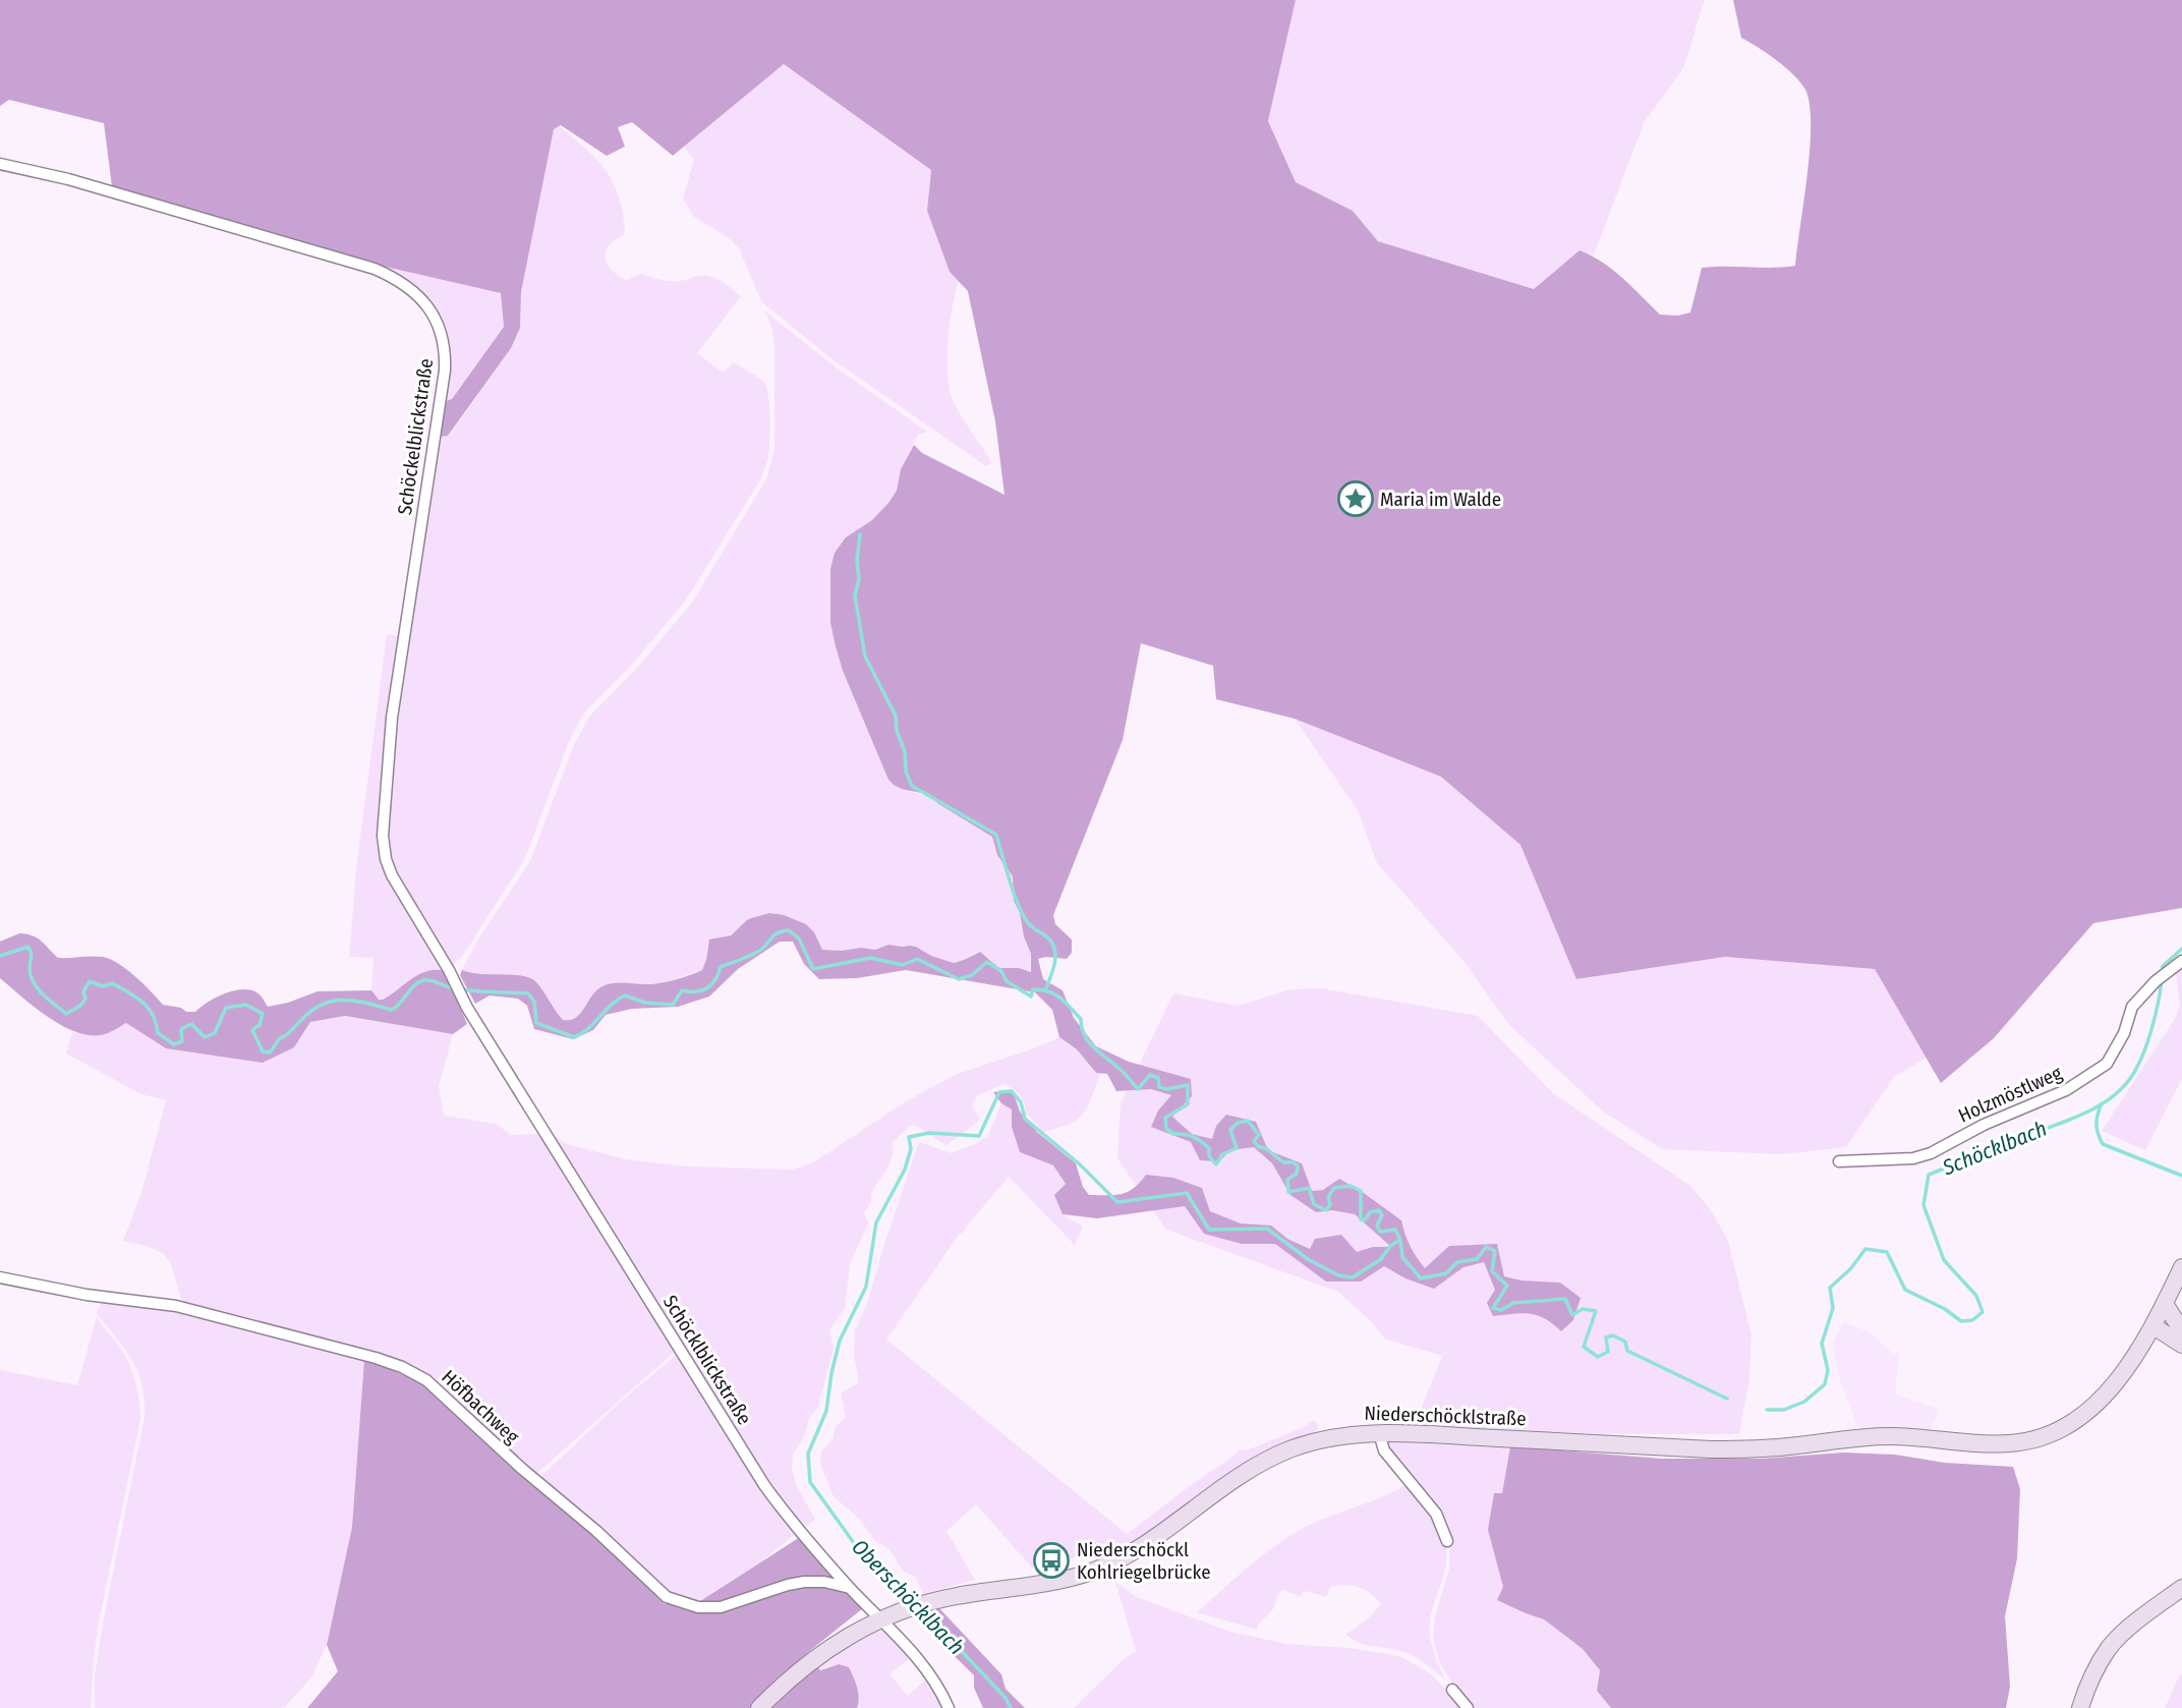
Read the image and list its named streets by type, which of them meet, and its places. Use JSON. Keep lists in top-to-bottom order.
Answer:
{
  "streets": {
    "main road": ["Niederschöcklstraße"],
    "street": [
      "Schöckelblickstraße",
      "Holzmöstlweg",
      "Schöcklblickstraße",
      "Höfbachweg"
    ]
  },
  "crossings": [
    ["Schöckelblickstraße", "Schöcklblickstraße"],
    ["Schöcklblickstraße", "Höfbachweg"],
    ["Schöcklblickstraße", "Niederschöcklstraße"]
  ],
  "water": ["Schöcklbach", "Oberschöcklbach"],
  "places": {
    "place": ["Maria im Walde"],
    "bus stop": ["Niederschöckl Kohlriegelbrücke"]
  }
}
